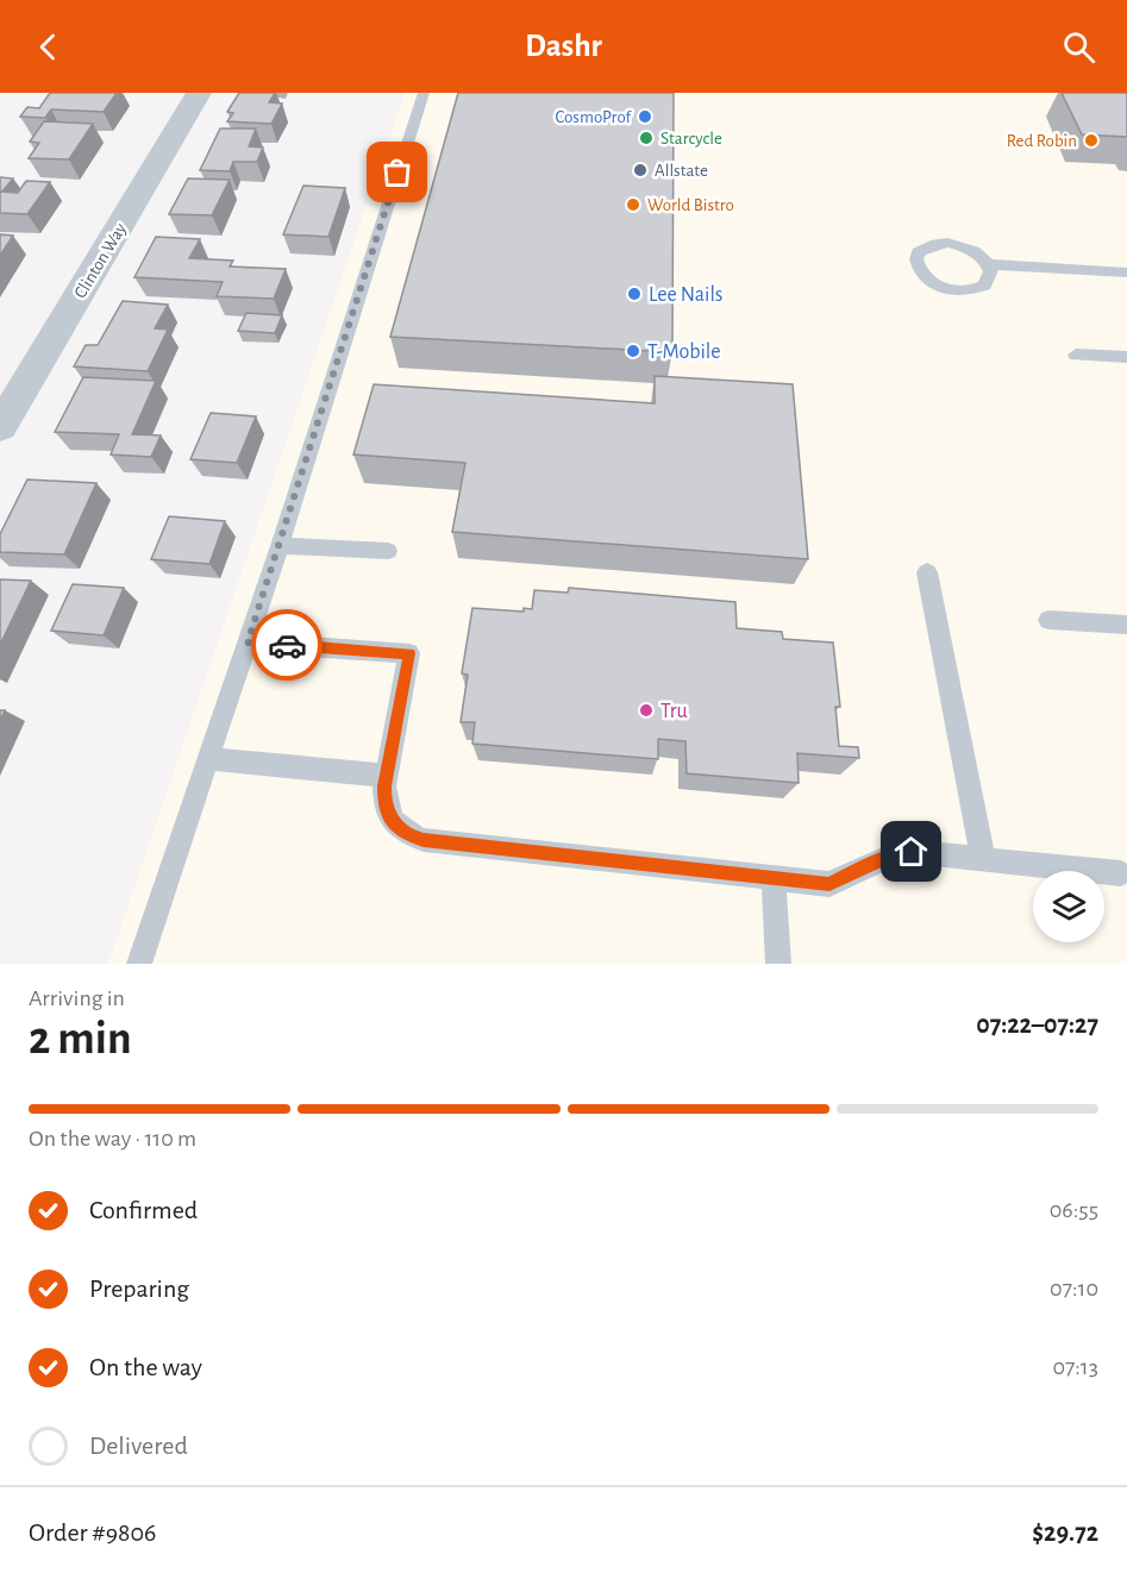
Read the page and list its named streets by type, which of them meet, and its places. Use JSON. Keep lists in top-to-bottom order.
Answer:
{
  "streets": {
    "street": ["Clinton Way"]
  },
  "places": [
    "CosmoProf",
    "Starcycle",
    "Red Robin",
    "Allstate",
    "World Bistro",
    "Lee Nails",
    "T-Mobile",
    "Tru"
  ],
  "page": {
    "header": "Dashr",
    "heading": ["2 min", "Arriving in", "07:22–07:27"],
    "panel": ["Order #9806", "$29.72"],
    "bar": "On the way · 110 m",
    "list": [
      ["Confirmed", "06:55"],
      ["Preparing", "07:10"],
      ["On the way", "07:13"],
      "Delivered"
    ]
  }
}
